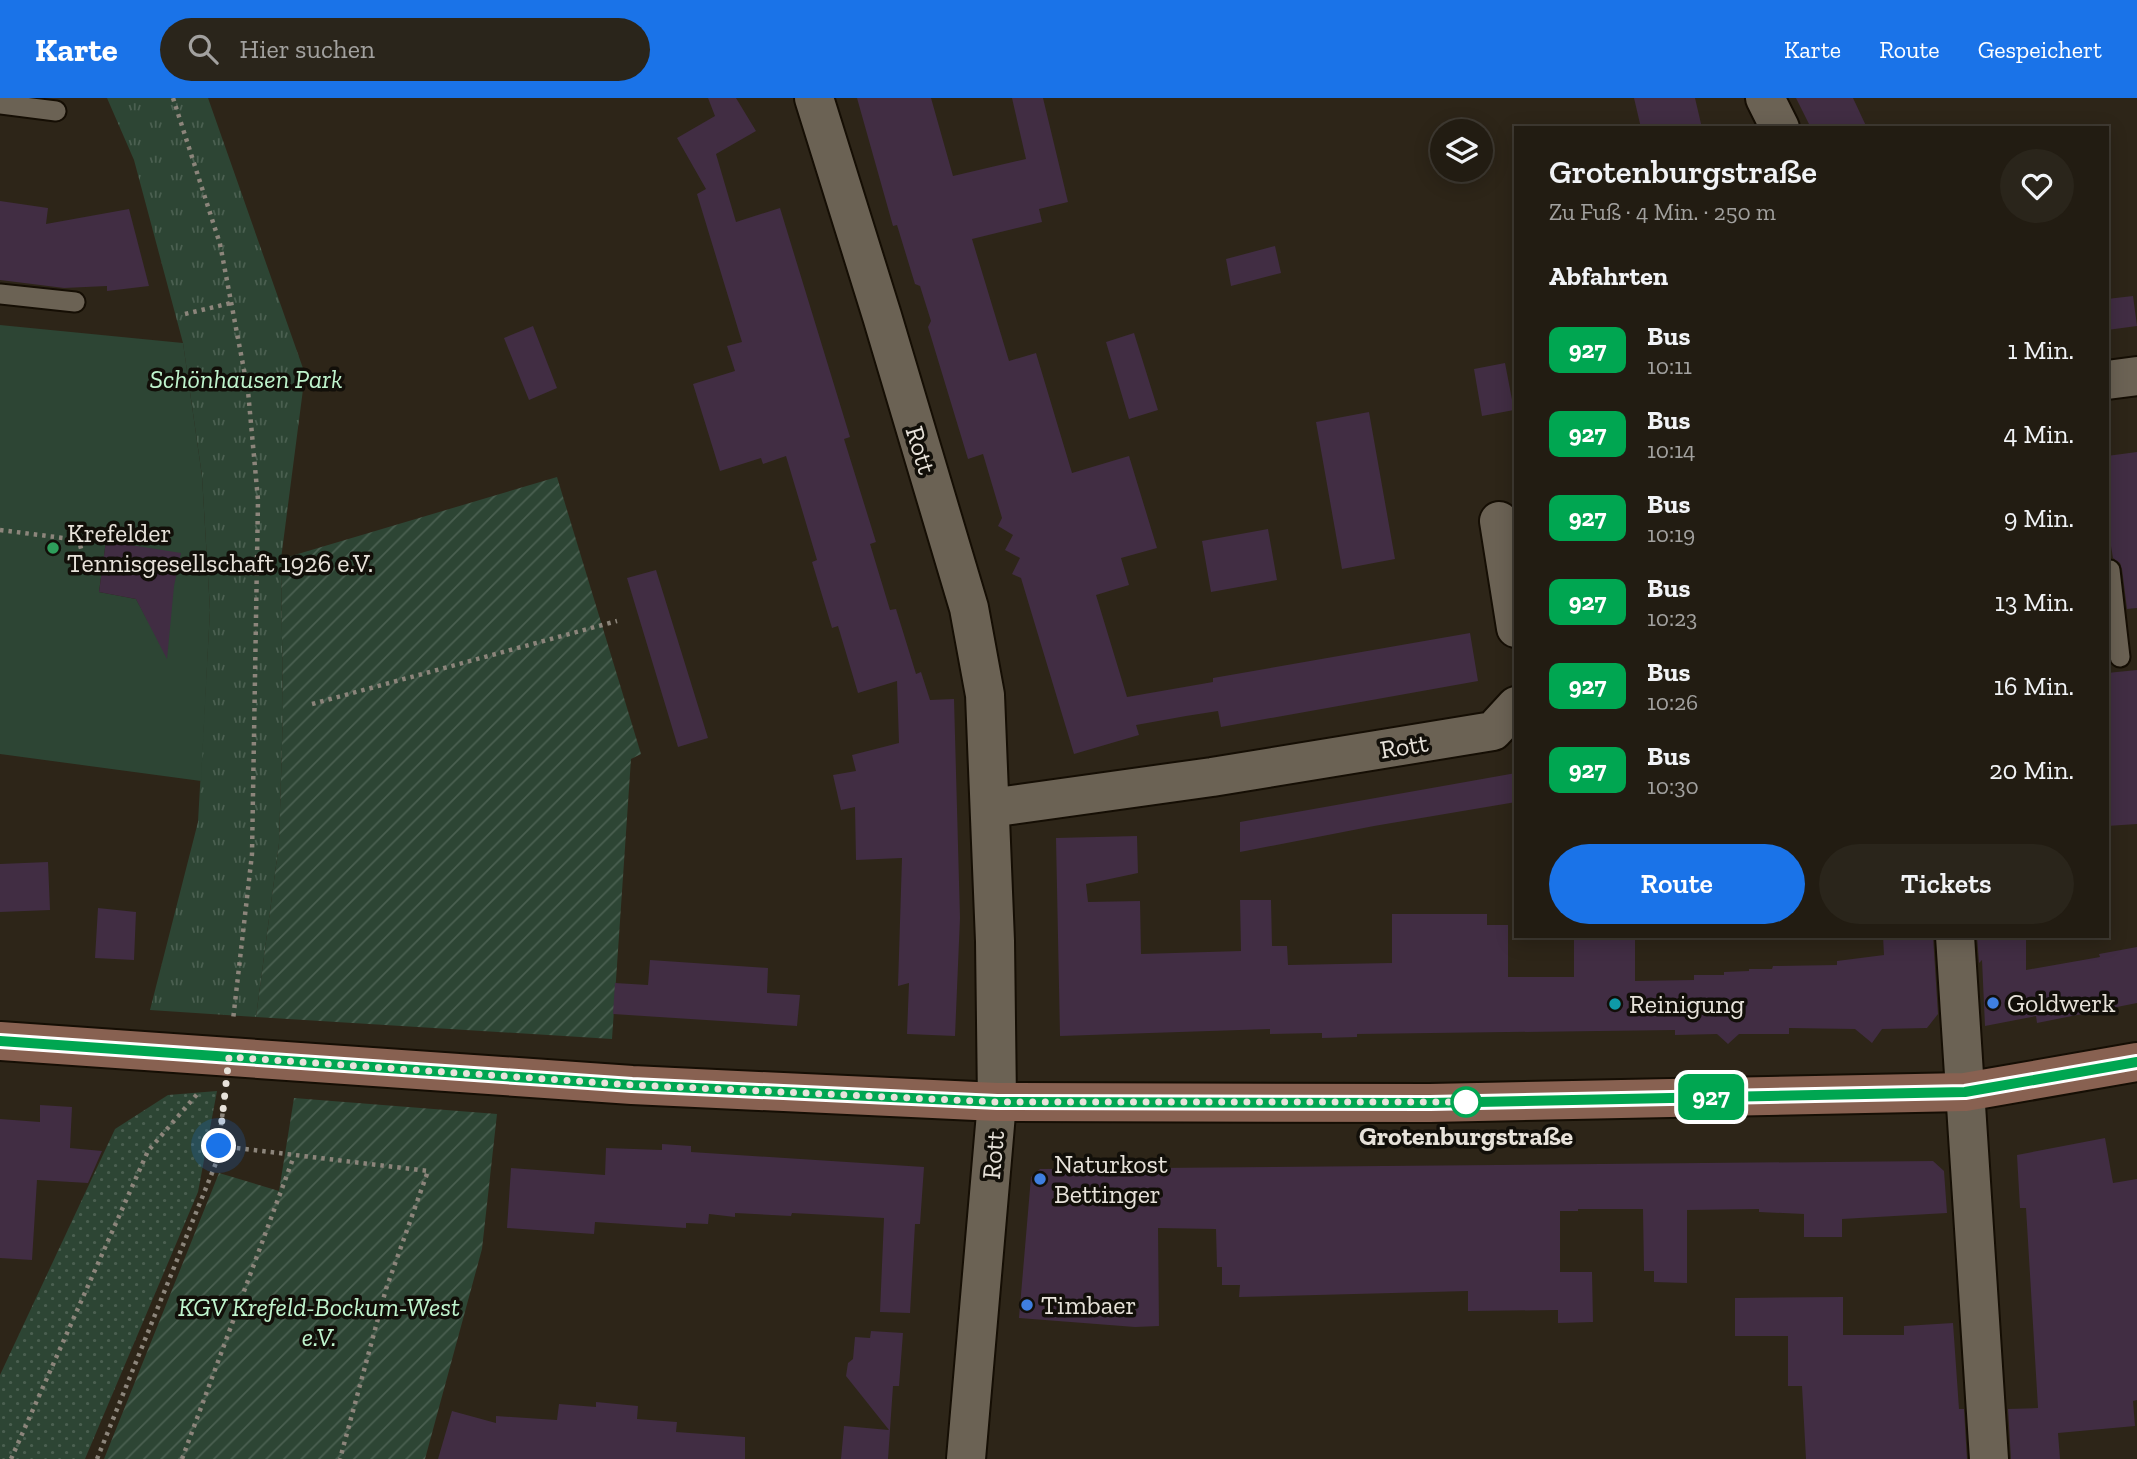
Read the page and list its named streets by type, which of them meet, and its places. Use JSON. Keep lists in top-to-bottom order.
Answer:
{
  "streets": {
    "street": ["Rott"]
  },
  "parks": ["Schönhausen Park", "KGV Krefeld-Bockum-West e.V."],
  "places": [
    "Krefelder Tennisgesellschaft 1926 e.V.",
    "Goldwerk",
    "Reinigung",
    "Grotenburgstraße",
    "Naturkost Bettinger",
    "Timbaer"
  ],
  "lines": ["bus line 927"],
  "page": {
    "header": "Karte",
    "search": "Hier suchen",
    "nav": ["Karte", "Route", "Gespeichert"],
    "on_map": "927",
    "heading": [
      ["Grotenburgstraße", "Zu Fuß · 4 Min. · 250 m"],
      "Abfahrten"
    ],
    "list": [
      {
        "mark": "927",
        "name": "Bus",
        "note": "10:11",
        "value": "1 Min."
      },
      {
        "mark": "927",
        "name": "Bus",
        "note": "10:14",
        "value": "4 Min."
      },
      {
        "mark": "927",
        "name": "Bus",
        "note": "10:19",
        "value": "9 Min."
      },
      {
        "mark": "927",
        "name": "Bus",
        "note": "10:23",
        "value": "13 Min."
      },
      {
        "mark": "927",
        "name": "Bus",
        "note": "10:26",
        "value": "16 Min."
      },
      {
        "mark": "927",
        "name": "Bus",
        "note": "10:30",
        "value": "20 Min."
      }
    ],
    "buttons": ["Route", "Tickets"]
  }
}
